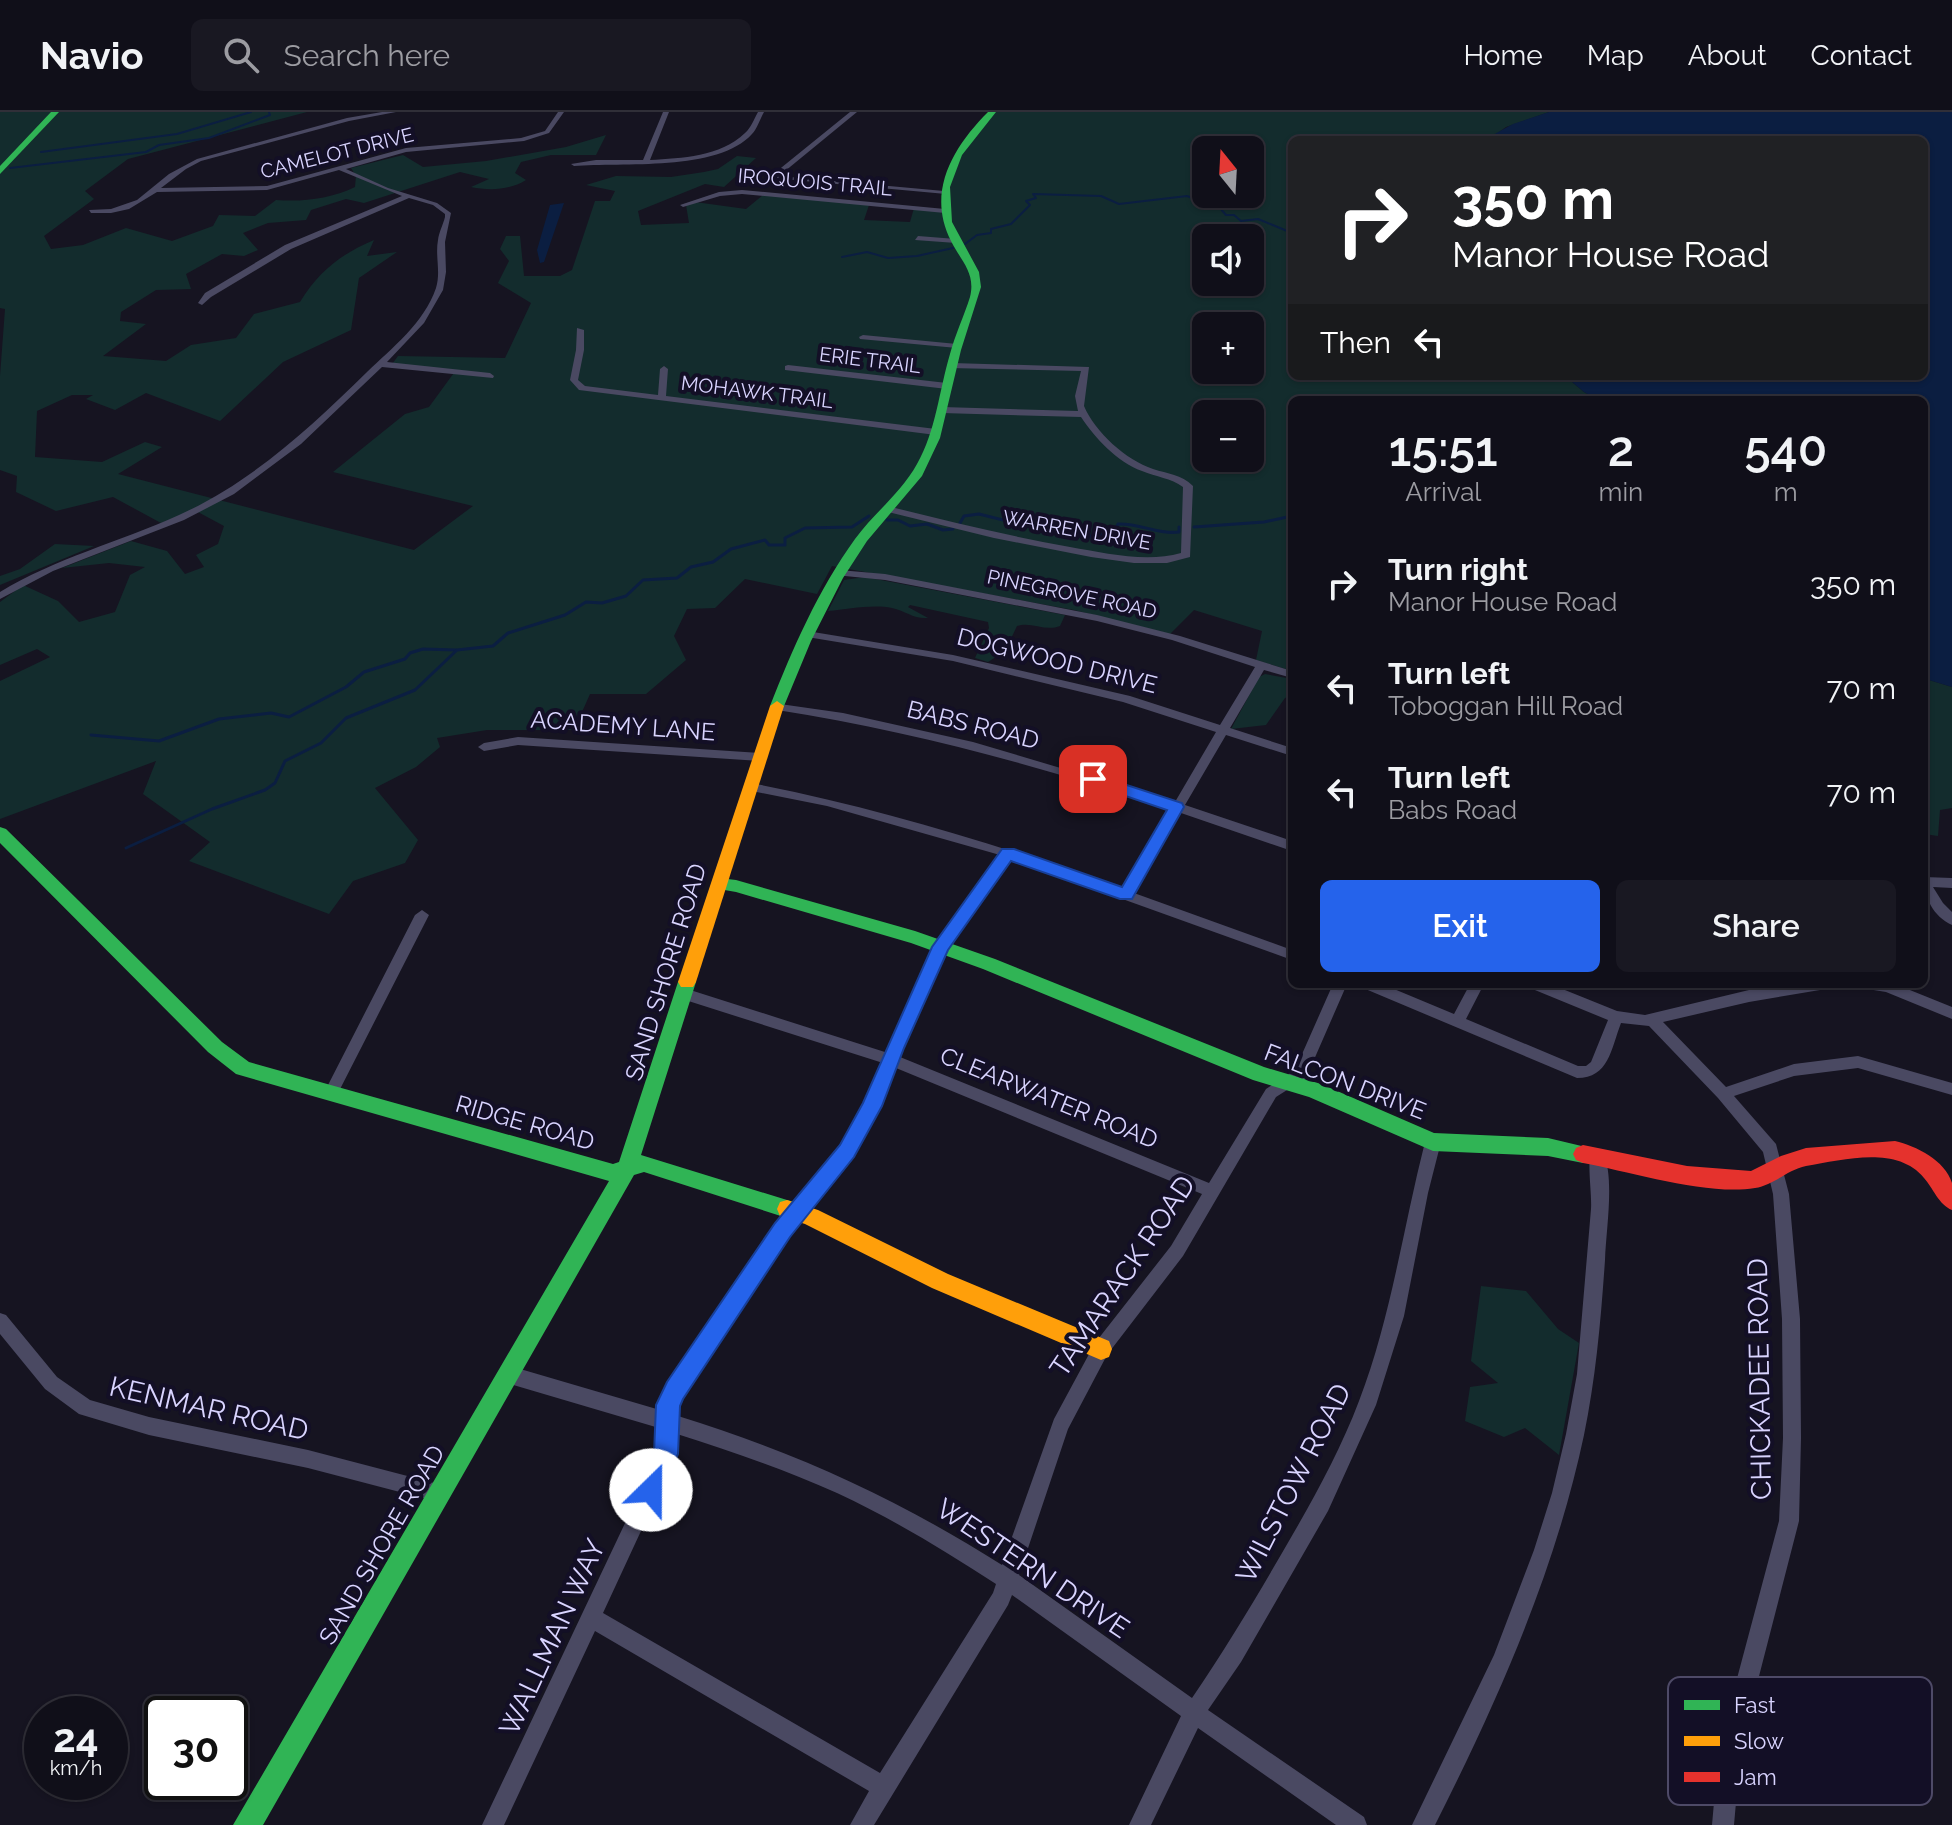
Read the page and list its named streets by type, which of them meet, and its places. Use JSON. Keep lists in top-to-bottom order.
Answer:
{
  "streets": {
    "street": [
      "CAMELOT DRIVE",
      "IROQUOIS TRAIL",
      "ERIE TRAIL",
      "MOHAWK TRAIL",
      "WARREN DRIVE",
      "PINEGROVE ROAD",
      "DOGWOOD DRIVE",
      "BABS ROAD",
      "ACADEMY LANE",
      "SAND SHORE ROAD",
      "FALCON DRIVE",
      "CLEARWATER ROAD",
      "RIDGE ROAD",
      "TAMARACK ROAD",
      "CHICKADEE ROAD",
      "KENMAR ROAD",
      "WILSTOW ROAD",
      "WESTERN DRIVE",
      "WALLMAN WAY"
    ]
  },
  "crossings": [
    ["IROQUOIS TRAIL", "SAND SHORE ROAD"],
    ["ERIE TRAIL", "SAND SHORE ROAD"],
    ["MOHAWK TRAIL", "SAND SHORE ROAD"],
    ["WARREN DRIVE", "SAND SHORE ROAD"],
    ["PINEGROVE ROAD", "SAND SHORE ROAD"],
    ["DOGWOOD DRIVE", "SAND SHORE ROAD"],
    ["BABS ROAD", "SAND SHORE ROAD"],
    ["ACADEMY LANE", "SAND SHORE ROAD"],
    ["SAND SHORE ROAD", "FALCON DRIVE"],
    ["SAND SHORE ROAD", "CLEARWATER ROAD"],
    ["SAND SHORE ROAD", "RIDGE ROAD"],
    ["SAND SHORE ROAD", "KENMAR ROAD"],
    ["SAND SHORE ROAD", "WESTERN DRIVE"],
    ["FALCON DRIVE", "TAMARACK ROAD"],
    ["FALCON DRIVE", "CHICKADEE ROAD"],
    ["FALCON DRIVE", "WILSTOW ROAD"],
    ["FALCON DRIVE", "WALLMAN WAY"],
    ["CLEARWATER ROAD", "TAMARACK ROAD"],
    ["CLEARWATER ROAD", "WALLMAN WAY"],
    ["RIDGE ROAD", "TAMARACK ROAD"],
    ["RIDGE ROAD", "WALLMAN WAY"],
    ["TAMARACK ROAD", "WESTERN DRIVE"],
    ["WILSTOW ROAD", "WESTERN DRIVE"],
    ["WESTERN DRIVE", "WALLMAN WAY"]
  ],
  "legend": ["Fast", "Slow", "Jam"],
  "north": "top",
  "page": {
    "header": "Navio",
    "search": "Search here",
    "nav": [
      "Home",
      "Map",
      "About",
      "Contact"
    ],
    "map_buttons": ["+", "−"],
    "turn": ["350 m", "Manor House Road"],
    "then": "Then",
    "eta": [
      "15:51",
      "Arrival",
      "2",
      "min",
      "540",
      "m"
    ],
    "list": [
      {
        "name": "Turn right",
        "note": "Manor House Road",
        "value": "350 m"
      },
      {
        "name": "Turn left",
        "note": "Toboggan Hill Road",
        "value": "70 m"
      },
      {
        "name": "Turn left",
        "note": "Babs Road",
        "value": "70 m"
      }
    ],
    "buttons": ["Exit", "Share"],
    "speed": "24 km/h",
    "limit": "30"
  }
}
